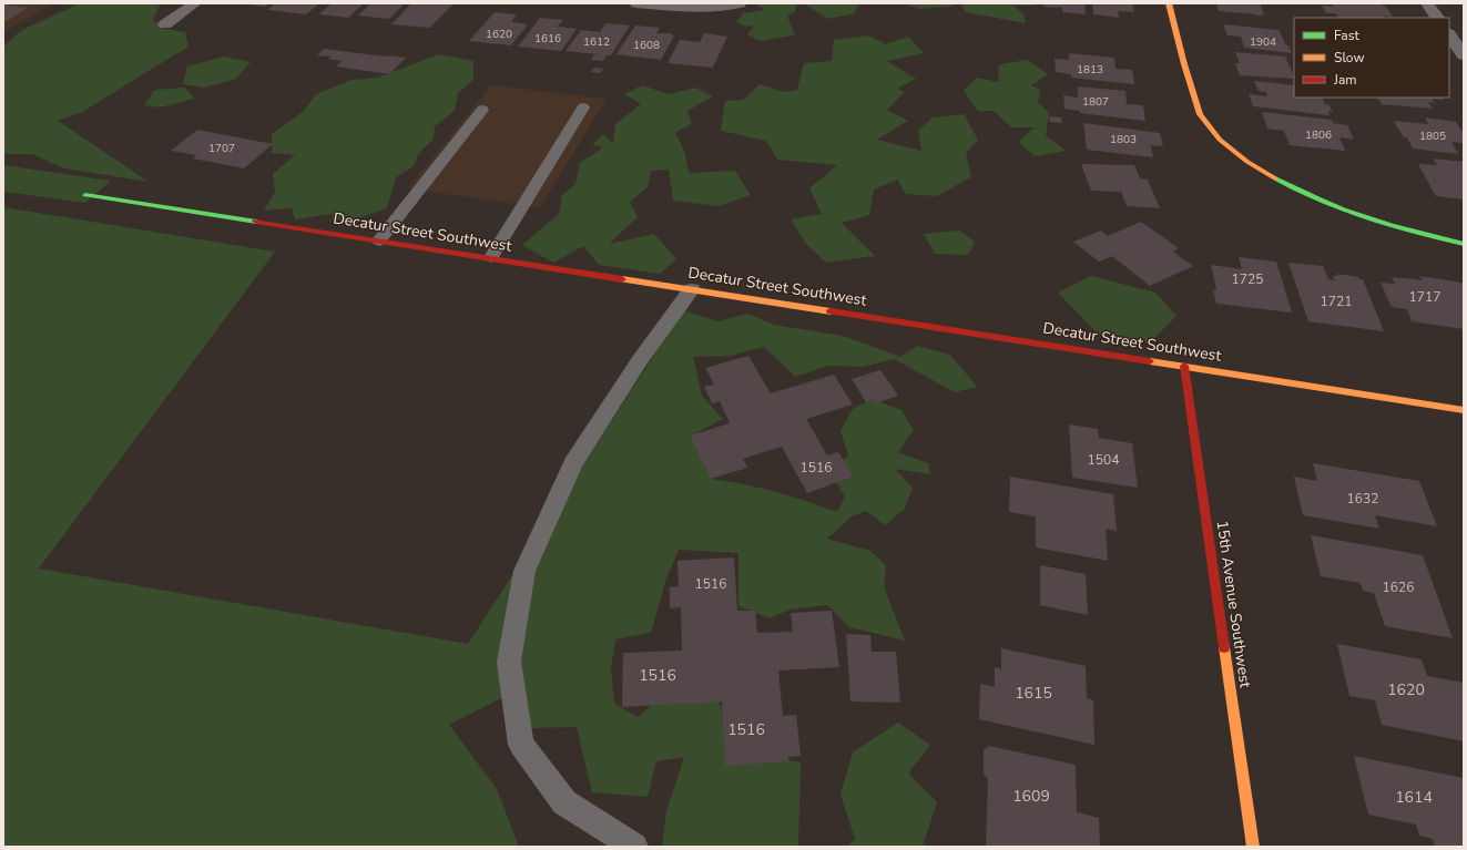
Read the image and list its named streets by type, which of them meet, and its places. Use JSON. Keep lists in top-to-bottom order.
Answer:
{
  "streets": {
    "street": ["Decatur Street Southwest", "15th Avenue Southwest"]
  },
  "crossings": [
    ["Decatur Street Southwest", "15th Avenue Southwest"]
  ],
  "house_numbers": [
    "1620",
    "1616",
    "1612",
    "1904",
    "1608",
    "1813",
    "1807",
    "1806",
    "1805",
    "1803",
    "1707",
    "1725",
    "1717",
    "1721",
    "1504",
    "1516",
    "1632",
    "1516",
    "1626",
    "1516",
    "1620",
    "1615",
    "1516",
    "1609",
    "1614"
  ],
  "legend": ["Fast", "Slow", "Jam"]
}
